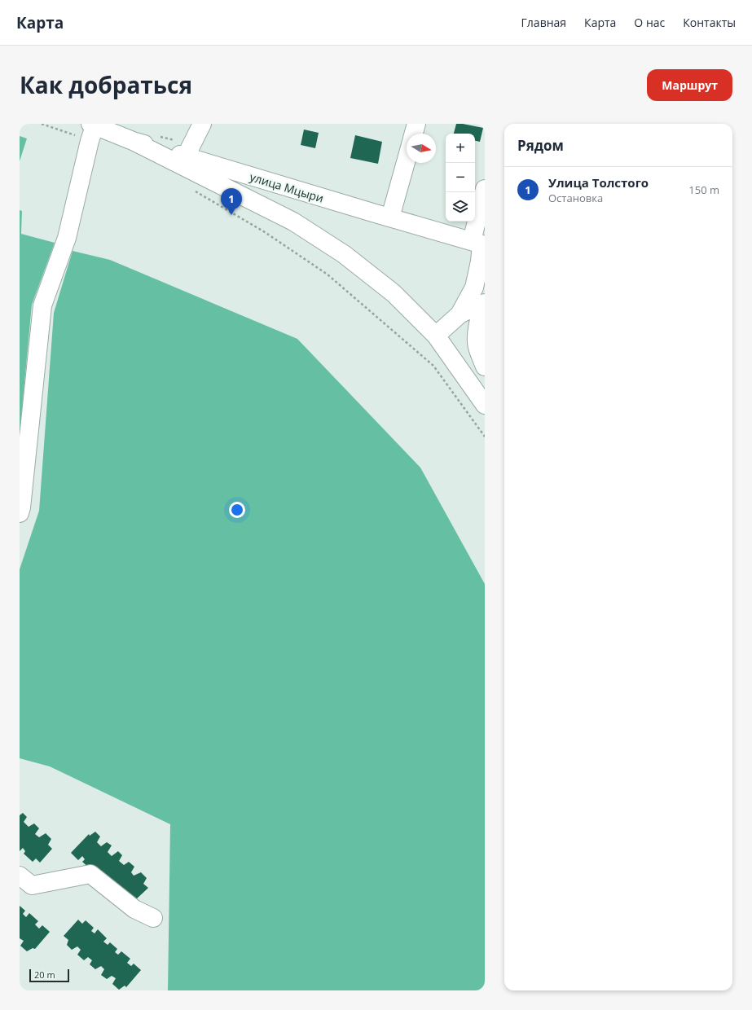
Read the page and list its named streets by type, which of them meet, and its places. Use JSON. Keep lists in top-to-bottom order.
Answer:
{
  "streets": {
    "street": ["улица Мцыри"]
  },
  "scale_bar": "20 m",
  "north": "right",
  "page": {
    "header": "Карта",
    "nav": [
      "Главная",
      "Карта",
      "О нас",
      "Контакты"
    ],
    "title": "Как добраться",
    "buttons": "Маршрут",
    "heading": "Рядом",
    "map_buttons": ["+", "−"],
    "list": [
      {
        "mark": "1",
        "name": "Улица Толстого",
        "note": "Остановка",
        "value": "150 m"
      }
    ],
    "pins": "1",
    "scale": "20 m"
  }
}
